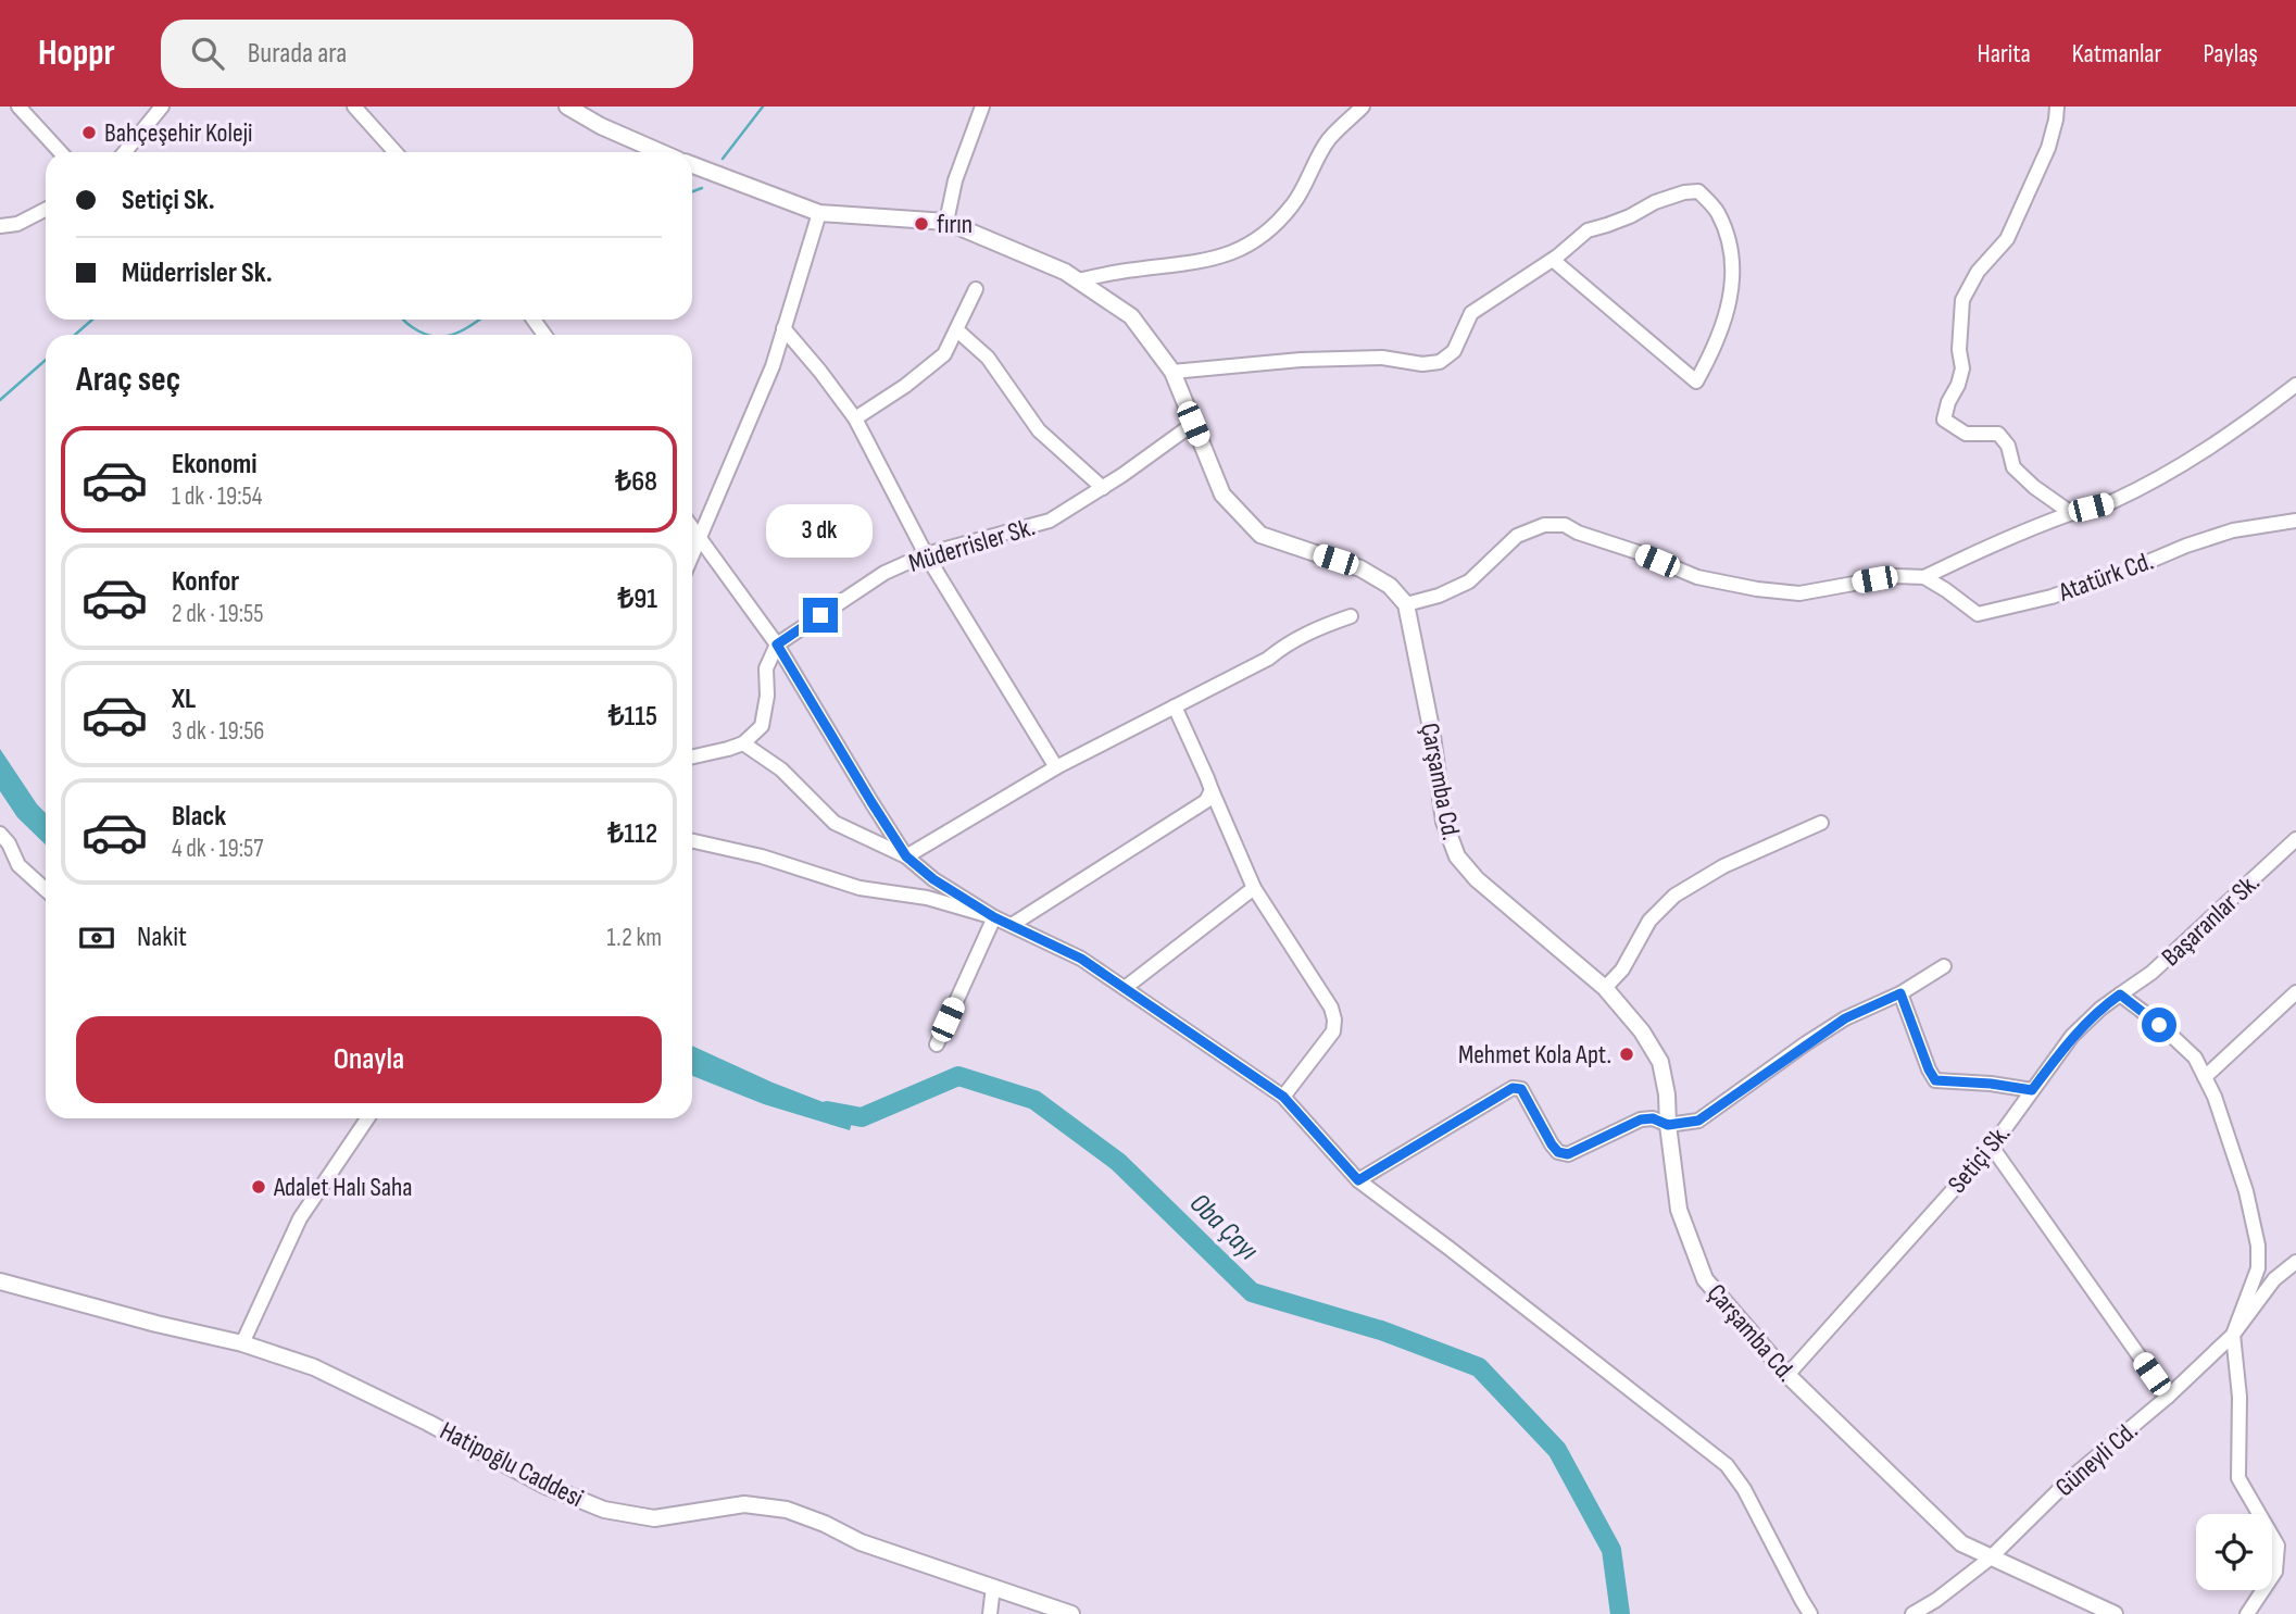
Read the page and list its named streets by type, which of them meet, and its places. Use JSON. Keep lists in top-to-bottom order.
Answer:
{
  "streets": {
    "street": [
      "Müderrisler Sk.",
      "Atatürk Cd.",
      "Çarşamba Cd.",
      "Başaranlar Sk.",
      "Setiçi Sk.",
      "Güneyli Cd.",
      "Hatipoğlu Caddesi"
    ]
  },
  "crossings": [
    ["Çarşamba Cd.", "Setiçi Sk."],
    ["Çarşamba Cd.", "Güneyli Cd."],
    ["Başaranlar Sk.", "Setiçi Sk."]
  ],
  "water": ["Oba Çayı"],
  "places": [
    "Bahçeşehir Koleji",
    "fırın",
    "Mehmet Kola Apt.",
    "Adalet Halı Saha"
  ],
  "page": {
    "header": "Hoppr",
    "search": "Burada ara",
    "nav": ["Harita", "Katmanlar", "Paylaş"],
    "banner": ["Setiçi Sk.", "Müderrisler Sk."],
    "heading": "Araç seç",
    "list": [
      {
        "name": "Ekonomi",
        "note": "1 dk · 19:54",
        "value": "₺68"
      },
      {
        "name": "Konfor",
        "note": "2 dk · 19:55",
        "value": "₺91"
      },
      {
        "name": "XL",
        "note": "3 dk · 19:56",
        "value": "₺115"
      },
      {
        "name": "Black",
        "note": "4 dk · 19:57",
        "value": "₺112"
      }
    ],
    "bubble": "3 dk",
    "pay": ["Nakit", "1.2 km"],
    "buttons": "Onayla"
  }
}
